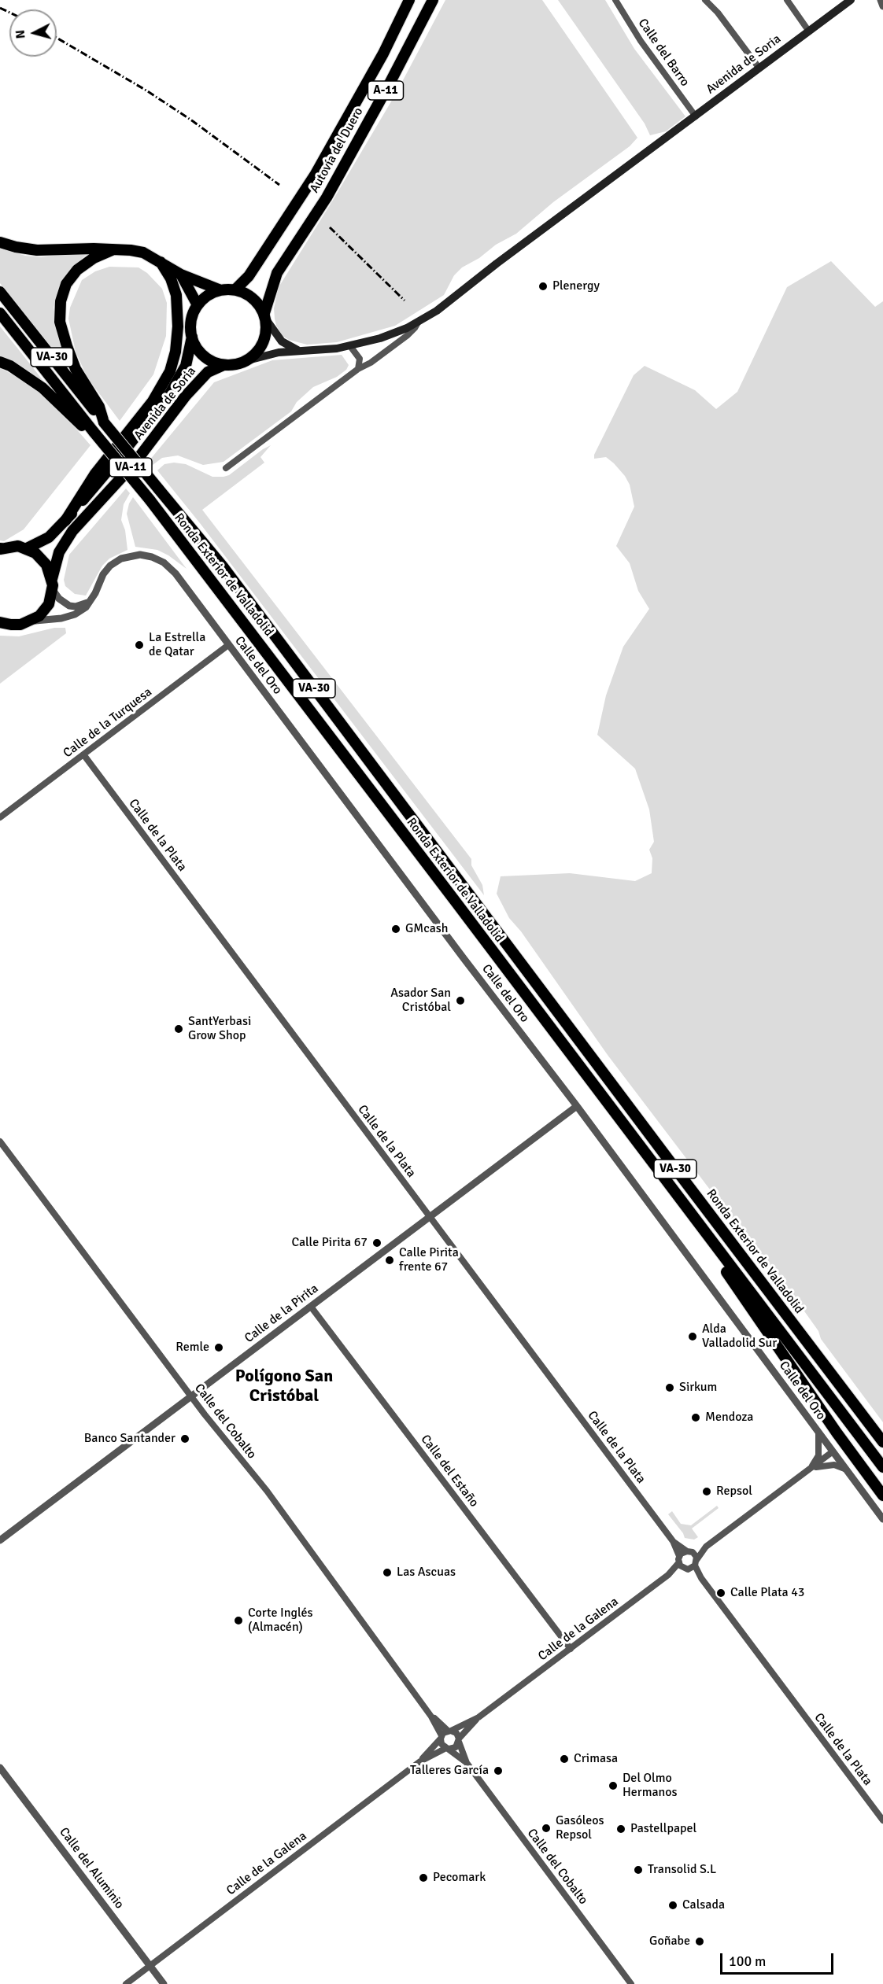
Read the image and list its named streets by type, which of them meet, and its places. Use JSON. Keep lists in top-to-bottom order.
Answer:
{
  "streets": {
    "highway": [
      "Avenida de Soria",
      "A-11",
      "Autovía del Duero",
      "VA-30",
      "VA-11",
      "Ronda Exterior de Valladolid"
    ],
    "street": [
      "Calle del Barro",
      "Calle del Oro",
      "Calle de la Turquesa",
      "Calle de la Plata",
      "Calle de la Pirita",
      "Calle del Cobalto",
      "Calle del Estaño",
      "Calle de la Galena",
      "Calle del Aluminio"
    ]
  },
  "crossings": [
    ["Calle del Barro", "Avenida de Soria"],
    ["Avenida de Soria", "Autovía del Duero"],
    ["Avenida de Soria", "VA-11"],
    ["Autovía del Duero", "VA-11"],
    ["VA-11", "Calle del Oro"],
    ["Calle del Oro", "Calle de la Turquesa"],
    ["Calle del Oro", "Calle de la Pirita"],
    ["Calle de la Turquesa", "Calle de la Plata"],
    ["Calle de la Plata", "Calle de la Pirita"],
    ["Calle de la Plata", "Calle de la Galena"],
    ["Calle de la Pirita", "Calle del Cobalto"],
    ["Calle de la Pirita", "Calle del Estaño"],
    ["Calle del Cobalto", "Calle de la Galena"],
    ["Calle del Estaño", "Calle de la Galena"],
    ["Calle de la Galena", "Calle del Aluminio"]
  ],
  "districts": ["Polígono San Cristóbal"],
  "places": [
    "Plenergy",
    "La Estrella de Qatar",
    "GMcash",
    "Asador San Cristóbal",
    "SantYerbasi Grow Shop",
    "Calle Pirita 67",
    "Calle Pirita frente 67",
    "Alda Valladolid Sur",
    "Remle",
    "Sirkum",
    "Mendoza",
    "Banco Santander",
    "Repsol",
    "Las Ascuas",
    "Calle Plata 43",
    "Corte Inglés (Almacén)",
    "Crimasa",
    "Talleres García",
    "Del Olmo Hermanos",
    "Gasóleos Repsol",
    "Pastellpapel",
    "Transolid S.L",
    "Pecomark",
    "Calsada",
    "Goñabe"
  ],
  "scale_bar": "100 m",
  "north": "left"
}
